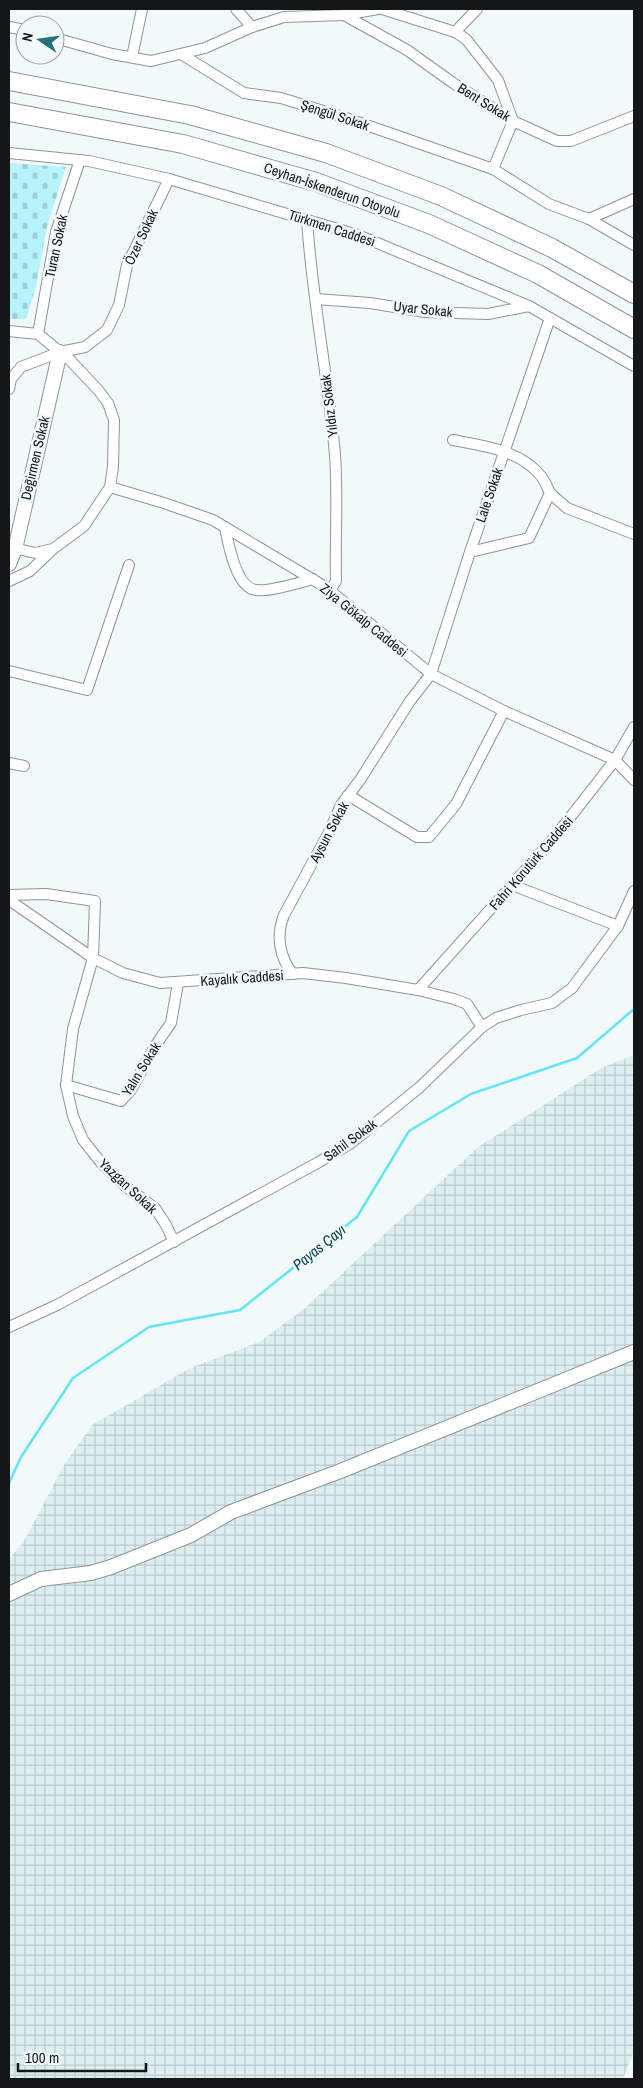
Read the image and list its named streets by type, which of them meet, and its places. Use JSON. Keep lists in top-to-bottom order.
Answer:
{
  "streets": {
    "highway": ["Ceyhan-İskenderun Otoyolu"],
    "street": [
      "Bent Sokak",
      "Şengül Sokak",
      "Türkmen Caddesi",
      "Özer Sokak",
      "Turan Sokak",
      "Uyar Sokak",
      "Yıldız Sokak",
      "Değirmen Sokak",
      "Lale Sokak",
      "Ziya Gökalp Caddesi",
      "Aysun Sokak",
      "Fahri Korutürk Caddesi",
      "Kayalık Caddesi",
      "Yalın Sokak",
      "Sahil Sokak",
      "Yazgan Sokak"
    ]
  },
  "crossings": [
    ["Türkmen Caddesi", "Özer Sokak"],
    ["Türkmen Caddesi", "Turan Sokak"],
    ["Türkmen Caddesi", "Uyar Sokak"],
    ["Türkmen Caddesi", "Yıldız Sokak"],
    ["Türkmen Caddesi", "Lale Sokak"],
    ["Özer Sokak", "Değirmen Sokak"],
    ["Uyar Sokak", "Yıldız Sokak"],
    ["Yıldız Sokak", "Ziya Gökalp Caddesi"],
    ["Lale Sokak", "Ziya Gökalp Caddesi"],
    ["Lale Sokak", "Aysun Sokak"],
    ["Ziya Gökalp Caddesi", "Aysun Sokak"],
    ["Ziya Gökalp Caddesi", "Fahri Korutürk Caddesi"],
    ["Aysun Sokak", "Kayalık Caddesi"],
    ["Fahri Korutürk Caddesi", "Kayalık Caddesi"],
    ["Kayalık Caddesi", "Yalın Sokak"],
    ["Kayalık Caddesi", "Sahil Sokak"],
    ["Kayalık Caddesi", "Yazgan Sokak"],
    ["Yalın Sokak", "Yazgan Sokak"],
    ["Sahil Sokak", "Yazgan Sokak"]
  ],
  "water": ["Payas Çayı"],
  "scale_bar": "100 m",
  "north": "left"
}
